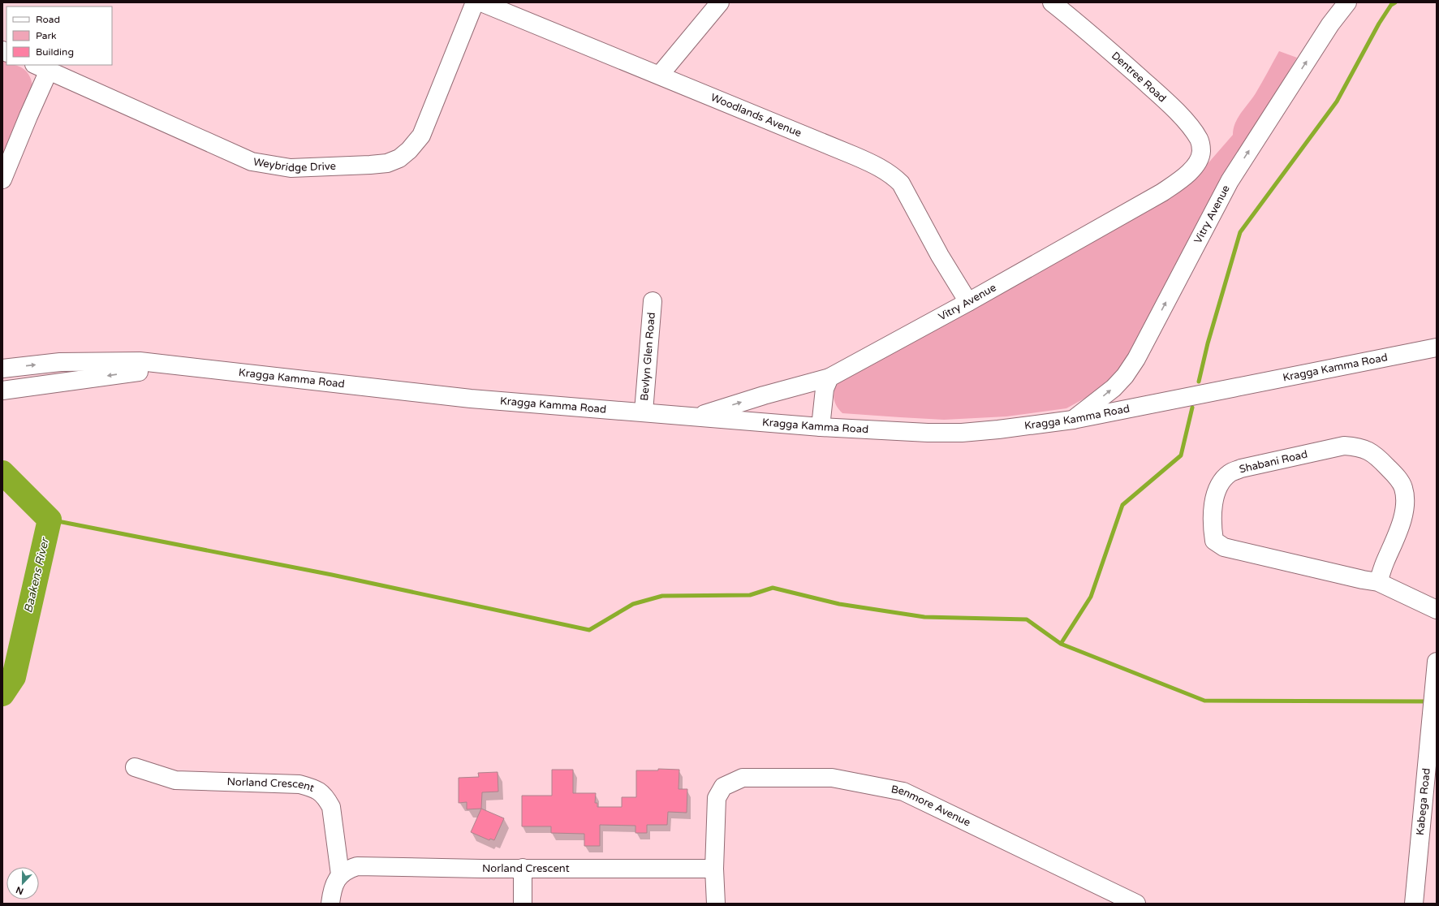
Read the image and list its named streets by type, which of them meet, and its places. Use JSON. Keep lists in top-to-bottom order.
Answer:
{
  "streets": {
    "street": [
      "Dentree Road",
      "Woodlands Avenue",
      "Weybridge Drive",
      "Vitry Avenue",
      "Bevlyn Glen Road",
      "Kragga Kamma Road",
      "Shabani Road",
      "Norland Crescent",
      "Kabega Road",
      "Benmore Avenue"
    ]
  },
  "crossings": [
    ["Dentree Road", "Vitry Avenue"],
    ["Woodlands Avenue", "Vitry Avenue"],
    ["Vitry Avenue", "Kragga Kamma Road"],
    ["Bevlyn Glen Road", "Kragga Kamma Road"],
    ["Norland Crescent", "Benmore Avenue"]
  ],
  "water": ["Baakens River"],
  "legend": ["Road", "Park", "Building"],
  "north": "bottom"
}
